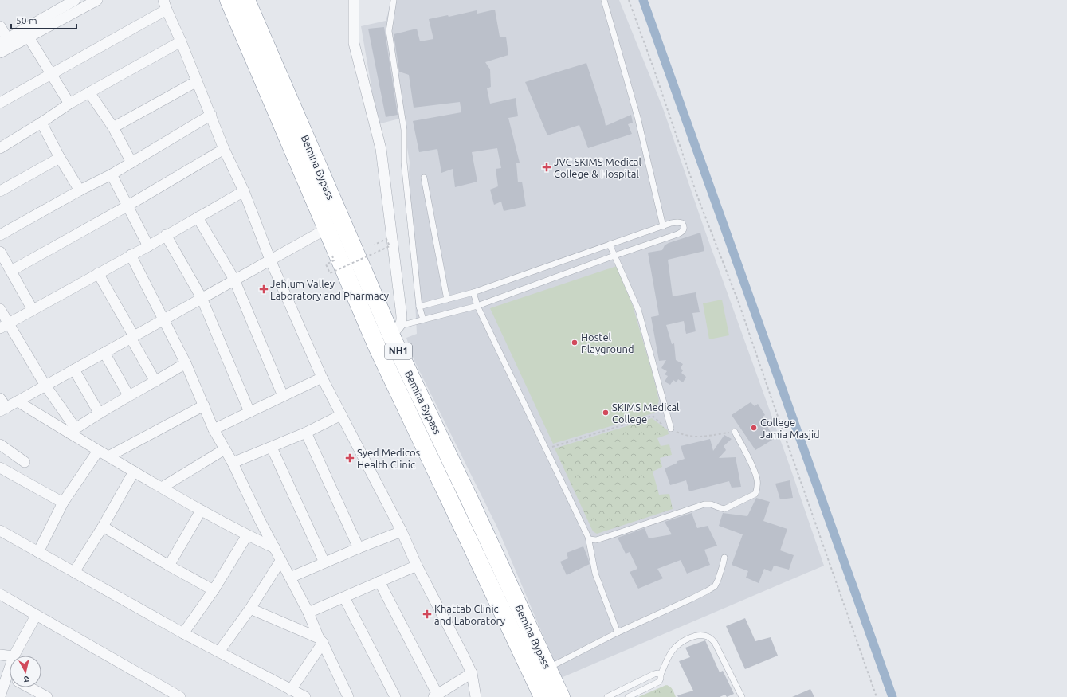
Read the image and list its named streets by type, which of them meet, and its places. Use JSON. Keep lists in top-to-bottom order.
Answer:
{
  "streets": {
    "highway": ["Bemina Bypass", "NH1"]
  },
  "places": {
    "health": [
      "JVC SKIMS Medical College & Hospital",
      "Jehlum Valley Laboratory and Pharmacy",
      "Syed Medicos Health Clinic",
      "Khattab Clinic and Laboratory"
    ],
    "other": ["Hostel Playground", "SKIMS Medical College", "College Jamia Masjid"]
  },
  "scale_bar": "50 m",
  "north": "bottom"
}
